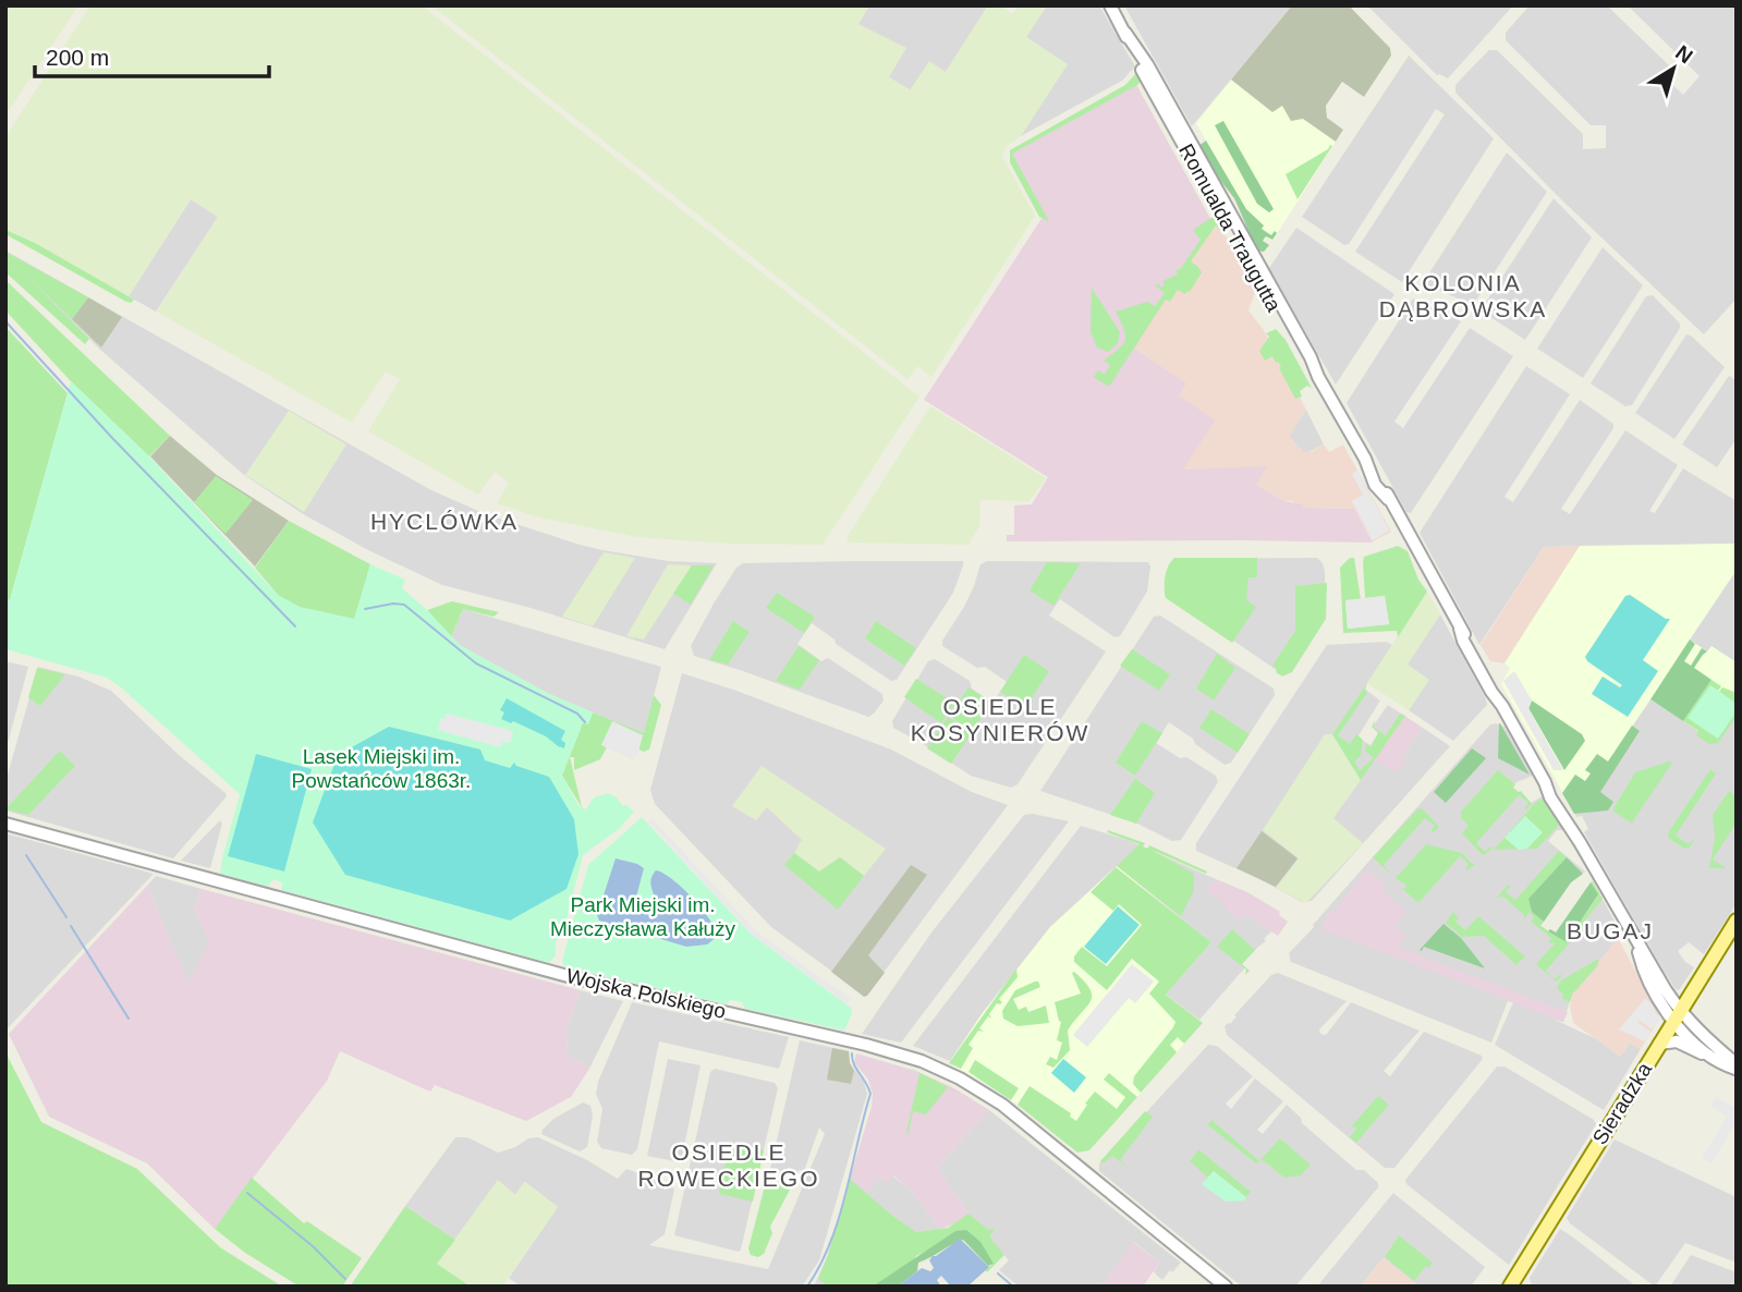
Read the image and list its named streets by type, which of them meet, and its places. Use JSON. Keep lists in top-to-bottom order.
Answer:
{
  "streets": {
    "main road": ["Sieradzka"],
    "street": ["Romualda Traugutta", "Wojska Polskiego"]
  },
  "crossings": [
    ["Romualda Traugutta", "Sieradzka"]
  ],
  "districts": [
    "KOLONIA DĄBROWSKA",
    "HYCLÓWKA",
    "OSIEDLE KOSYNIERÓW",
    "BUGAJ",
    "OSIEDLE ROWECKIEGO"
  ],
  "parks": ["Lasek Miejski im. Powstańców 1863r.", "Park Miejski im. Mieczysława Kałuży"],
  "scale_bar": "200 m",
  "north": "top right"
}
